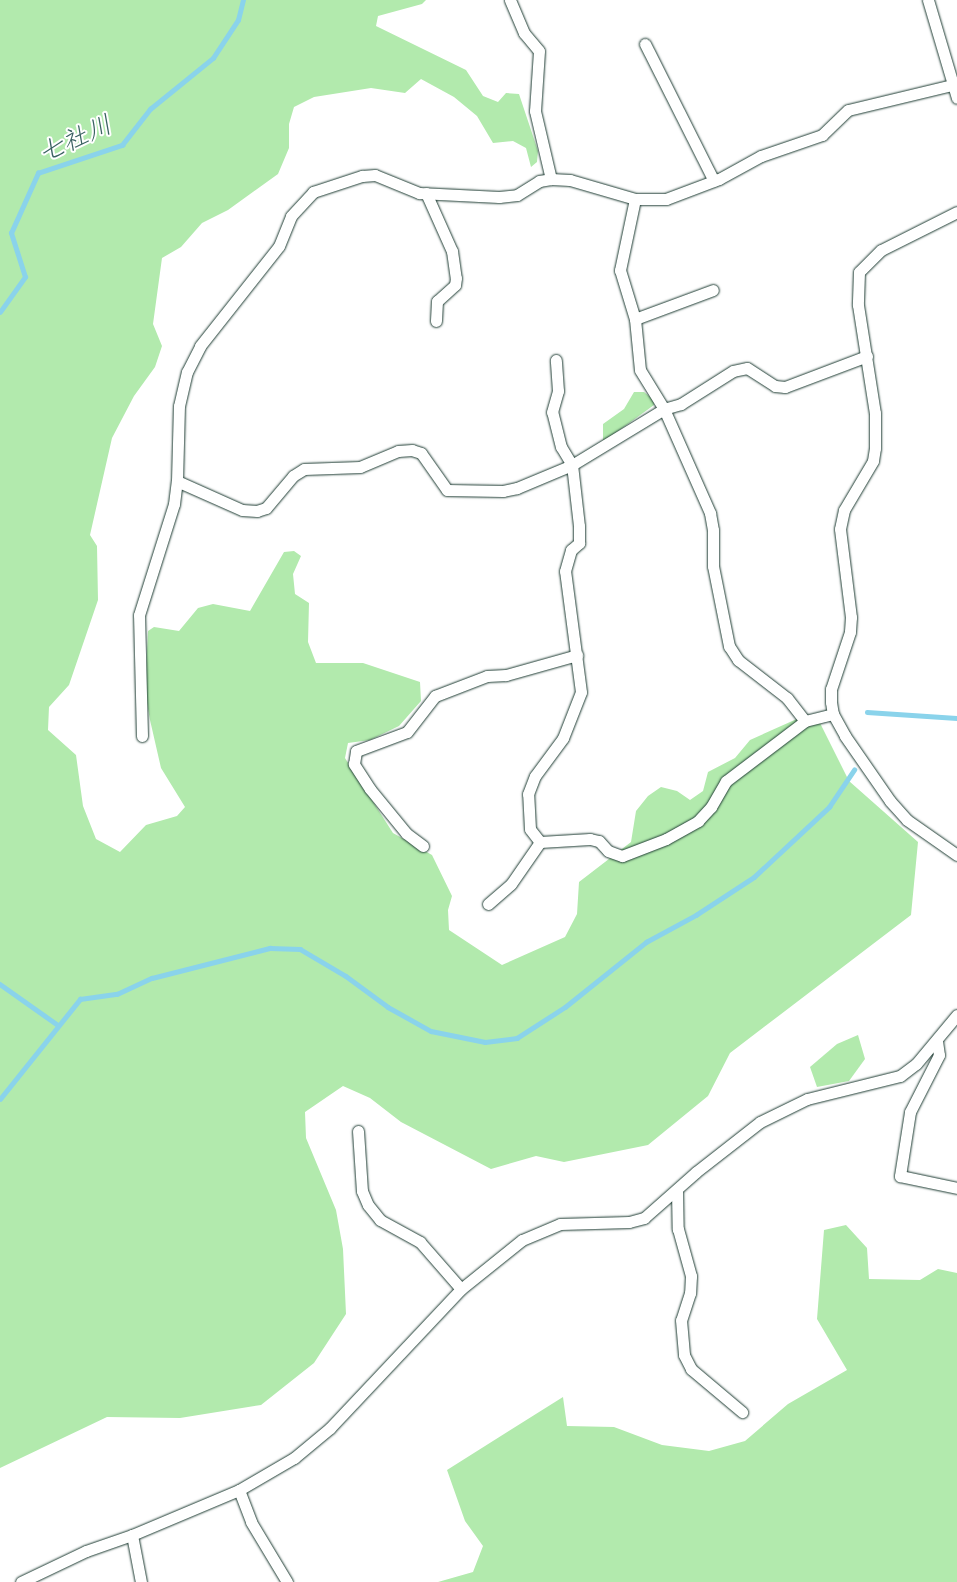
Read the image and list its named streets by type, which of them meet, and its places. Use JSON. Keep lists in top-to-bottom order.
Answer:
{
  "water": ["七社川"]
}
